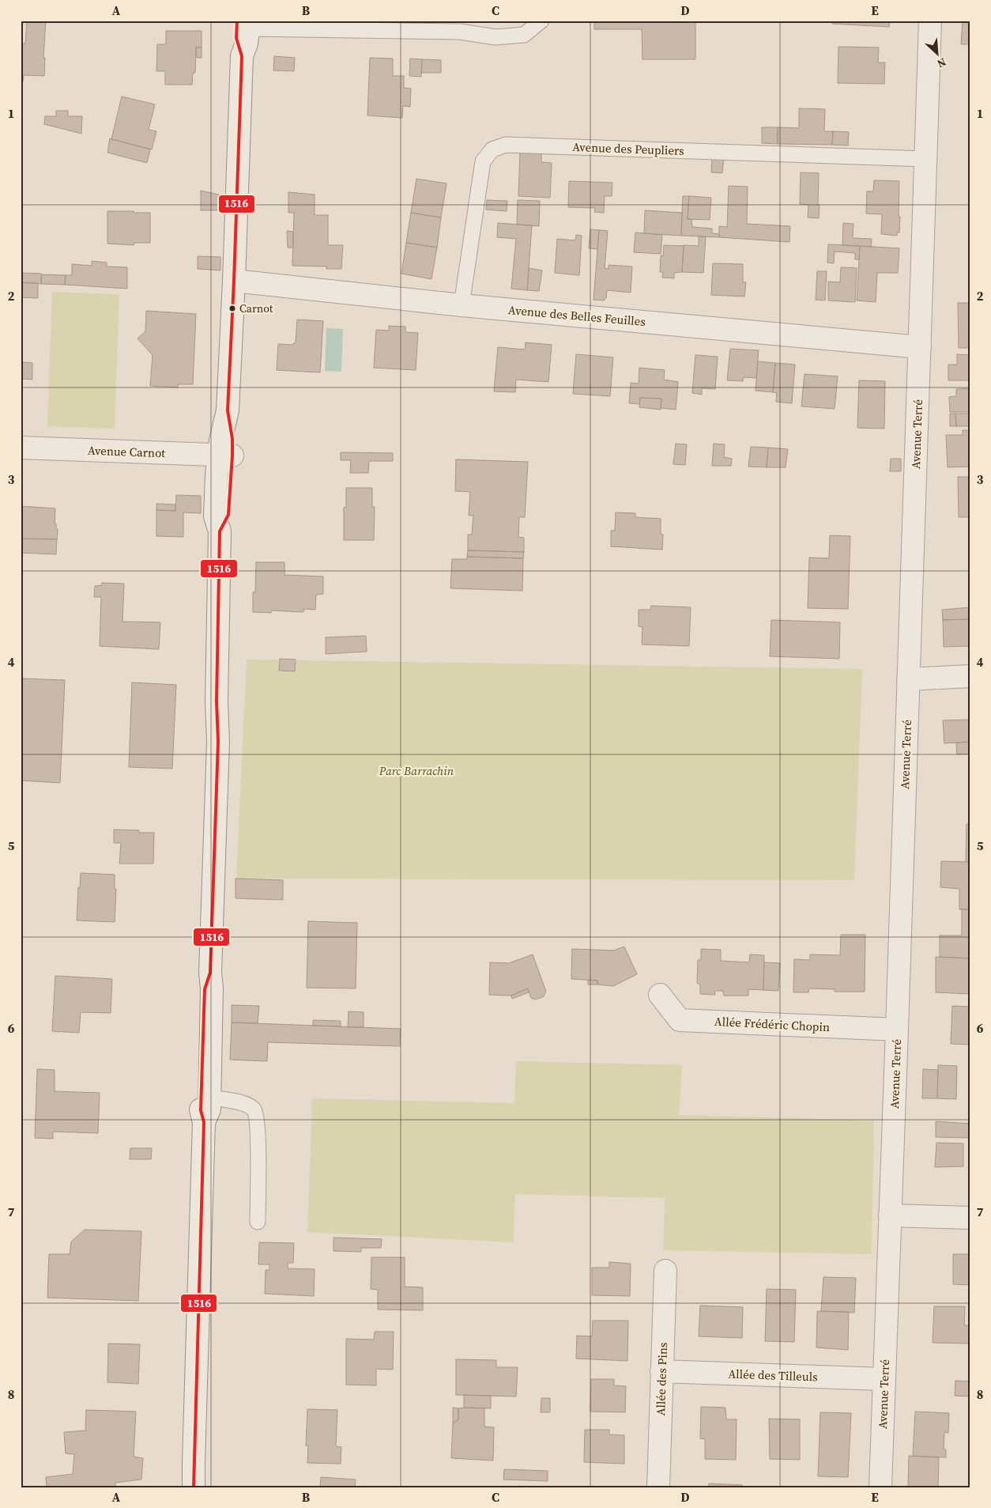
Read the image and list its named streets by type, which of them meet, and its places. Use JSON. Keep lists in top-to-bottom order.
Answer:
{
  "streets": {
    "street": [
      "Avenue des Belles Feuilles",
      "Avenue Terré",
      "Avenue Carnot",
      "Allée Frédéric Chopin",
      "Allée des Tilleuls",
      "Allée des Pins"
    ],
    "lane": ["Avenue des Peupliers"]
  },
  "crossings": [
    ["Avenue des Peupliers", "Avenue des Belles Feuilles"],
    ["Avenue des Peupliers", "Avenue Terré"],
    ["Avenue des Belles Feuilles", "Avenue Terré"],
    ["Avenue Terré", "Allée Frédéric Chopin"],
    ["Avenue Terré", "Allée des Tilleuls"],
    ["Allée des Tilleuls", "Allée des Pins"]
  ],
  "parks": ["Parc Barrachin"],
  "places": ["Carnot"],
  "lines": ["transit line 1516"],
  "north": "bottom right",
  "grid": {
    "columns": [
      "A",
      "B",
      "C",
      "D",
      "E"
    ],
    "rows": [
      "1",
      "2",
      "3",
      "4",
      "5",
      "6",
      "7",
      "8"
    ]
  }
}
